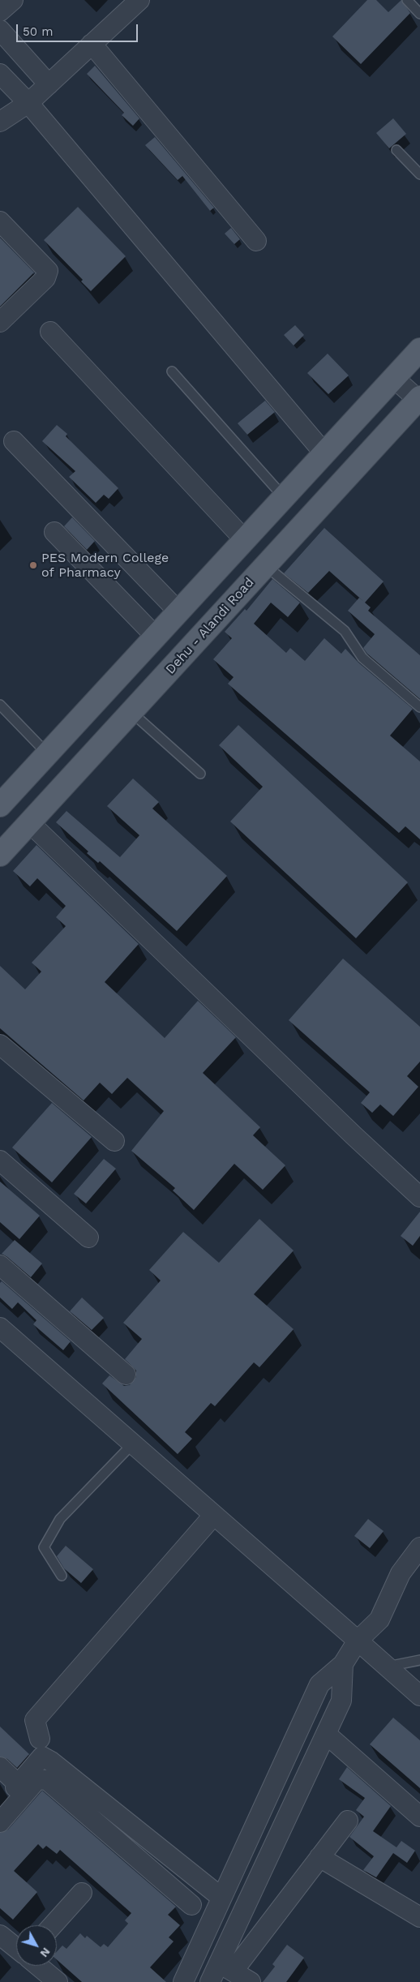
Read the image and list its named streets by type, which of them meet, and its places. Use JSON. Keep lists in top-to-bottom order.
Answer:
{
  "streets": {
    "main road": ["Dehu - Alandi Road"]
  },
  "places": ["PES Modern College of Pharmacy"],
  "scale_bar": "50 m",
  "north": "bottom right"
}
